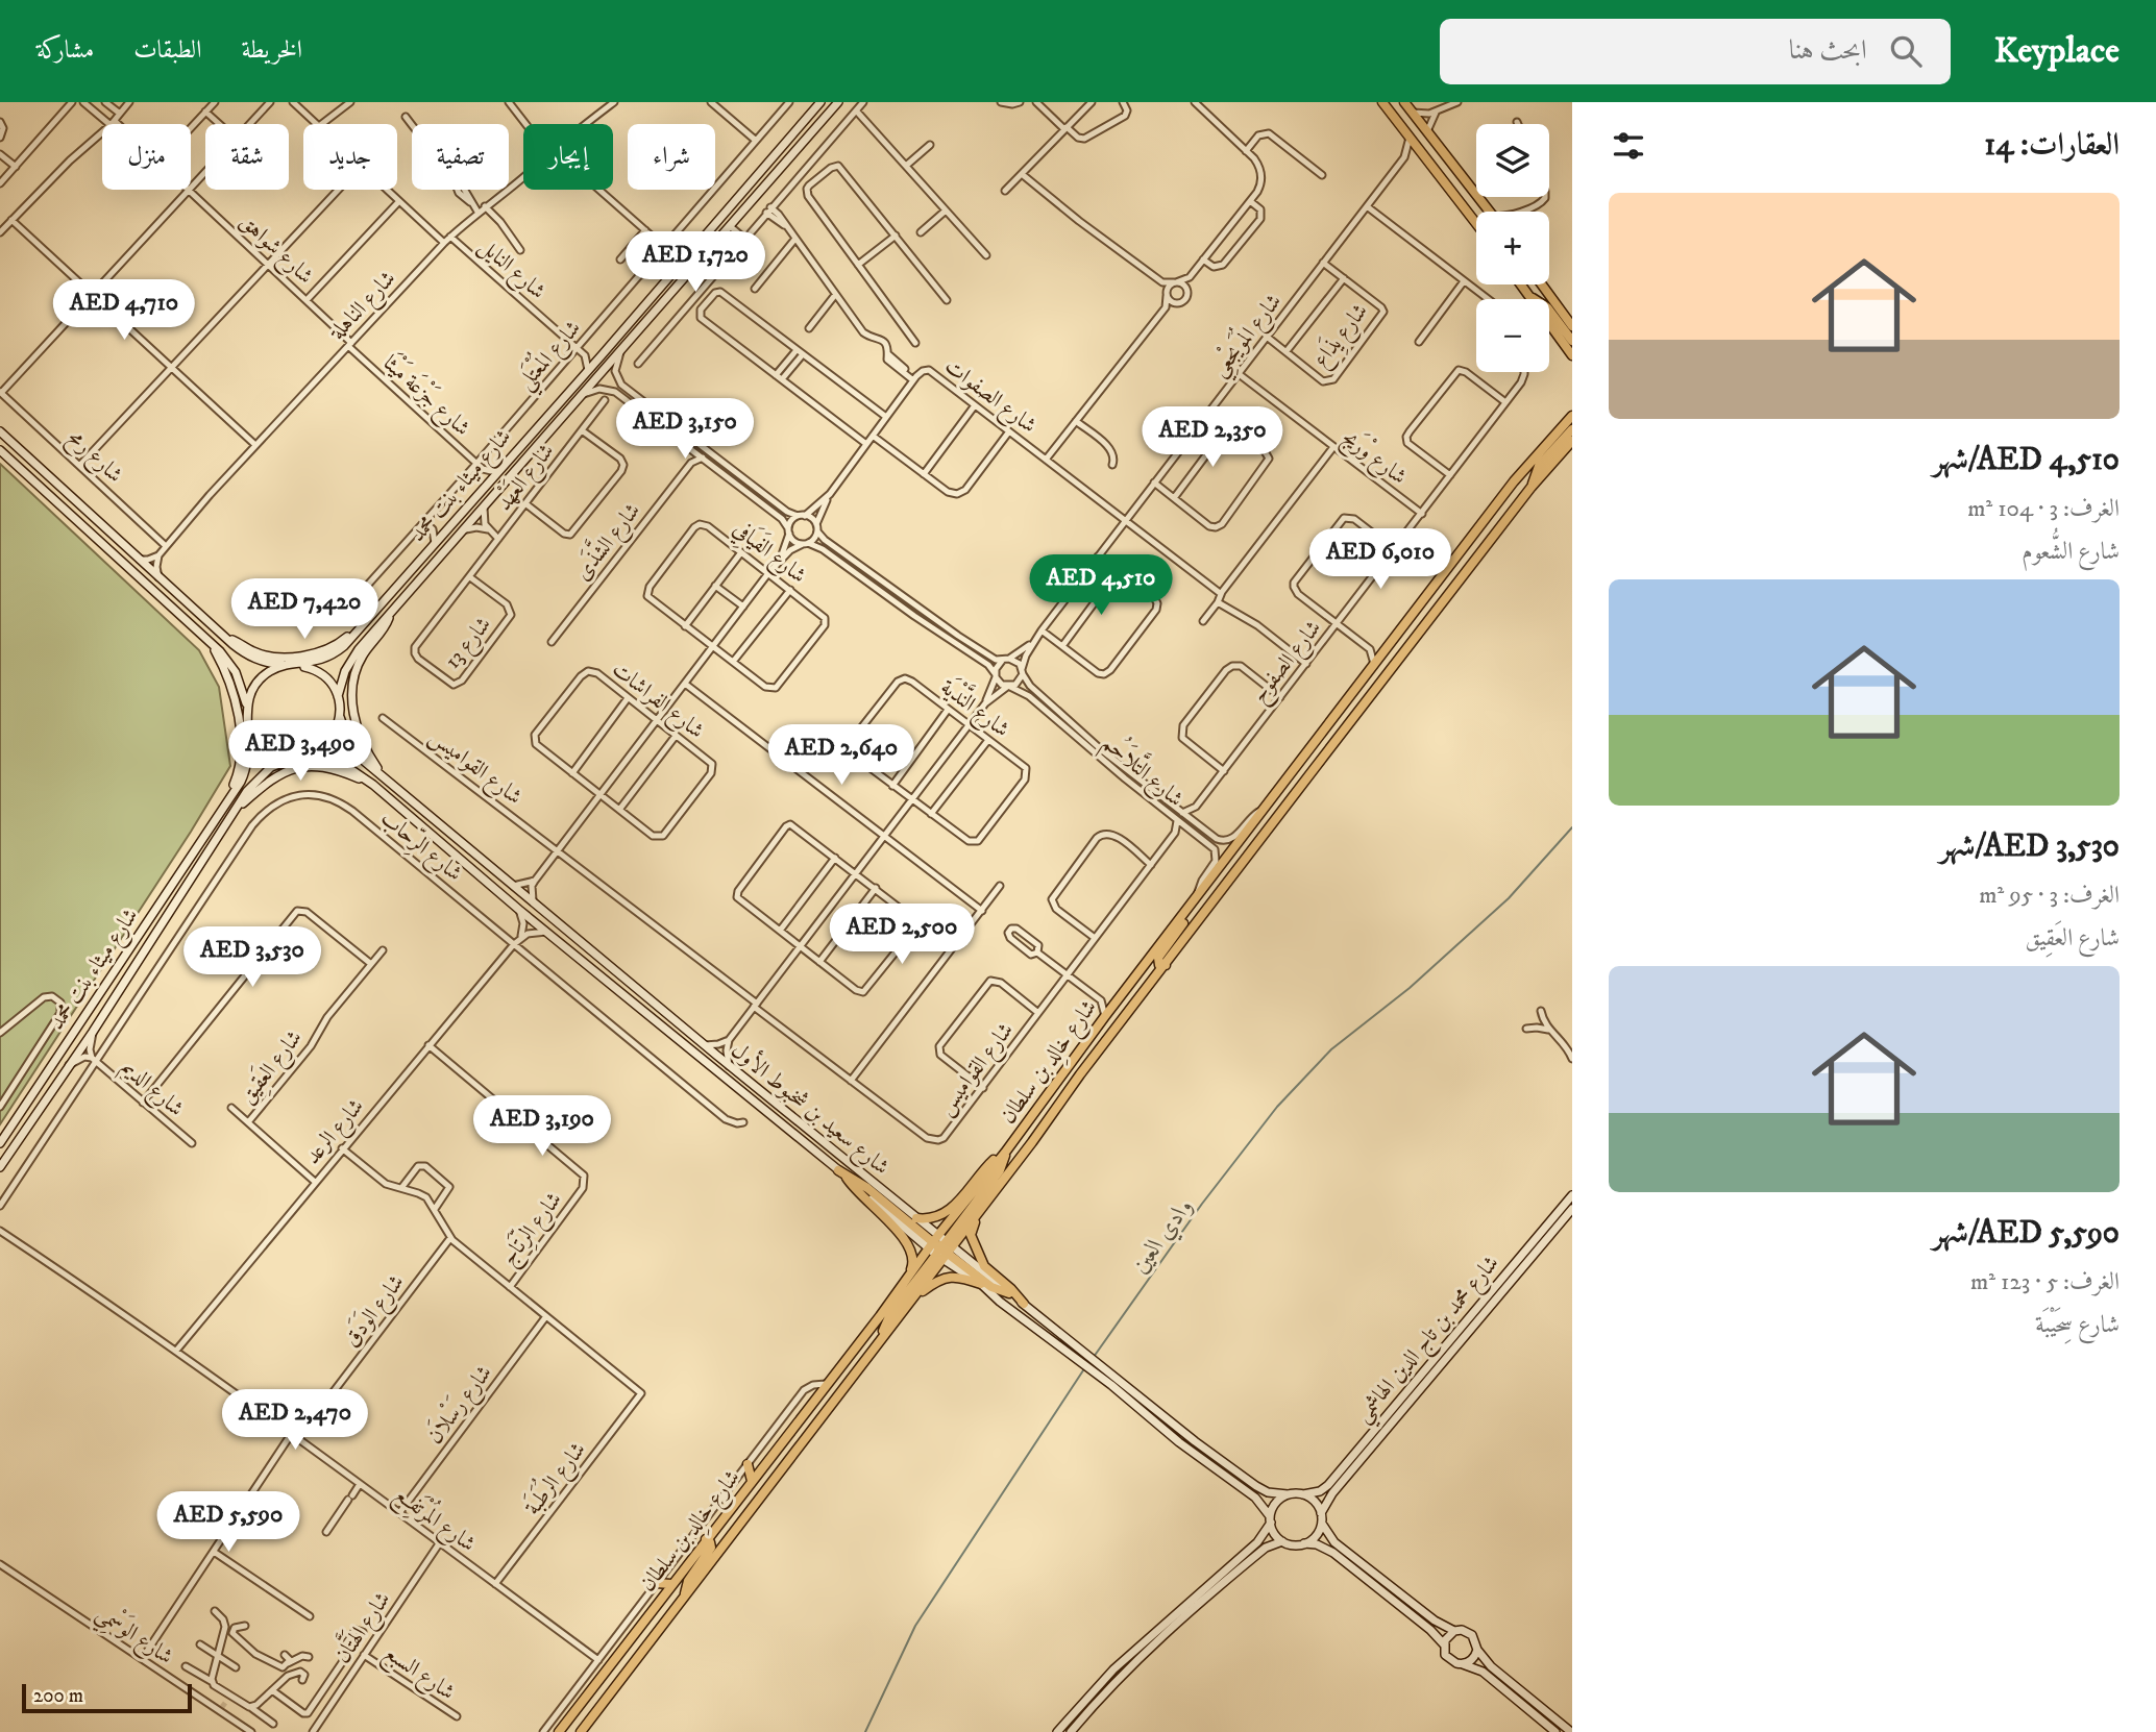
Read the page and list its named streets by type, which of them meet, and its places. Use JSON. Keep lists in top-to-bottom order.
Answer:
{
  "streets": {
    "main road": [
      "شارع ميثاء بنت محمد",
      "شارع خالِد بن سلطان",
      "شارع سعيد بن شخبوط الأول",
      "شارع محمد بن تاج الدين الهاشمي"
    ],
    "street": [
      "شارع شواهق",
      "شارع النايل",
      "شارع الناهلة",
      "شارع المُوَيجْعِي",
      "شارع يِذَاع",
      "شارع المُعْتَلي",
      "شارع جَزْعَة مَيْثَا",
      "شارع الصفوات",
      "شارع رمح",
      "شارع وْرَيج",
      "شارع العَهْد",
      "شارع الشَّذَى",
      "شارع الفَيَافِي",
      "شارع 13",
      "شارع الصفوح",
      "شارع الفراشات",
      "شارع النَّدْيَة",
      "شارع القواميس",
      "شارع التَّلاَحُم",
      "شارع الرِّحاب",
      "شارع العَقِيق",
      "شارع الديم",
      "شارع الرعد",
      "شارع الرِّتَاج",
      "شارع الوَدَق",
      "شارع رَسْلاَن",
      "شارع الرُطَبَة",
      "شارع المُرْتَفِع",
      "شارع الهَتَّان",
      "شارع الوَسْمِي",
      "شارع السبع"
    ]
  },
  "crossings": [
    ["شارع شواهق", "شارع الناهلة"],
    ["شارع شواهق", "شارع جَزْعَة مَيْثَا"],
    ["شارع النايل", "شارع الناهلة"],
    ["شارع النايل", "شارع المُعْتَلي"],
    ["شارع الناهلة", "شارع جَزْعَة مَيْثَا"],
    ["شارع الناهلة", "شارع رمح"],
    ["شارع المُوَيجْعِي", "شارع يِذَاع"],
    ["شارع المُوَيجْعِي", "شارع الصفوات"],
    ["شارع المُوَيجْعِي", "شارع وْرَيج"],
    ["شارع المُوَيجْعِي", "شارع التَّلاَحُم"],
    ["شارع المُعْتَلي", "شارع جَزْعَة مَيْثَا"],
    ["شارع وْرَيج", "شارع الصفوح"],
    ["شارع العَهْد", "شارع ميثاء بنت محمد"],
    ["شارع العَهْد", "شارع 13"],
    ["شارع ميثاء بنت محمد", "شارع الديم"],
    ["شارع ميثاء بنت محمد", "شارع سعيد بن شخبوط الأول"],
    ["شارع الصفوح", "شارع التَّلاَحُم"],
    ["شارع القواميس", "شارع التَّلاَحُم"],
    ["شارع التَّلاَحُم", "شارع خالِد بن سلطان"],
    ["شارع الرِّحاب", "شارع الديم"],
    ["شارع الرِّحاب", "شارع الرعد"],
    ["شارع خالِد بن سلطان", "شارع سعيد بن شخبوط الأول"],
    ["شارع سعيد بن شخبوط الأول", "شارع محمد بن تاج الدين الهاشمي"],
    ["شارع الرعد", "شارع الرِّتَاج"],
    ["شارع الرعد", "شارع المُرْتَفِع"],
    ["شارع الوَدَق", "شارع المُرْتَفِع"],
    ["شارع رَسْلاَن", "شارع الرُطَبَة"],
    ["شارع رَسْلاَن", "شارع المُرْتَفِع"],
    ["شارع الرُطَبَة", "شارع المُرْتَفِع"],
    ["شارع المُرْتَفِع", "شارع الهَتَّان"],
    ["شارع الهَتَّان", "شارع السبع"]
  ],
  "water": ["وادي العين"],
  "scale_bar": "200 m",
  "page": {
    "header": "Keyplace",
    "search": "ابحث هنا",
    "nav": ["الخريطة", "الطبقات", "مشاركة"],
    "heading": "العقارات: 14",
    "map_buttons": ["+", "−"],
    "chip": [
      "شراء",
      "إيجار",
      "تصفية",
      "جديد",
      "شقة",
      "منزل"
    ],
    "list": [
      {
        "name": "AED 4,510/شهر",
        "note": "الغرف: 3 · 104 m² · شارع الشُّعوم"
      },
      {
        "name": "AED 3,530/شهر",
        "note": "الغرف: 3 · 95 m² · شارع العَقِيق"
      },
      {
        "name": "AED 5,590/شهر",
        "note": "الغرف: 5 · 123 m² · شارع سِحَيْبَة"
      }
    ],
    "price": [
      "AED 1,720",
      "AED 4,710",
      "AED 3,150",
      "AED 2,350",
      "AED 6,010",
      "AED 4,510",
      "AED 7,420",
      "AED 3,490",
      "AED 2,640",
      "AED 2,500",
      "AED 3,530",
      "AED 3,190",
      "AED 2,470",
      "AED 5,590"
    ],
    "scale": "200 m"
  }
}
